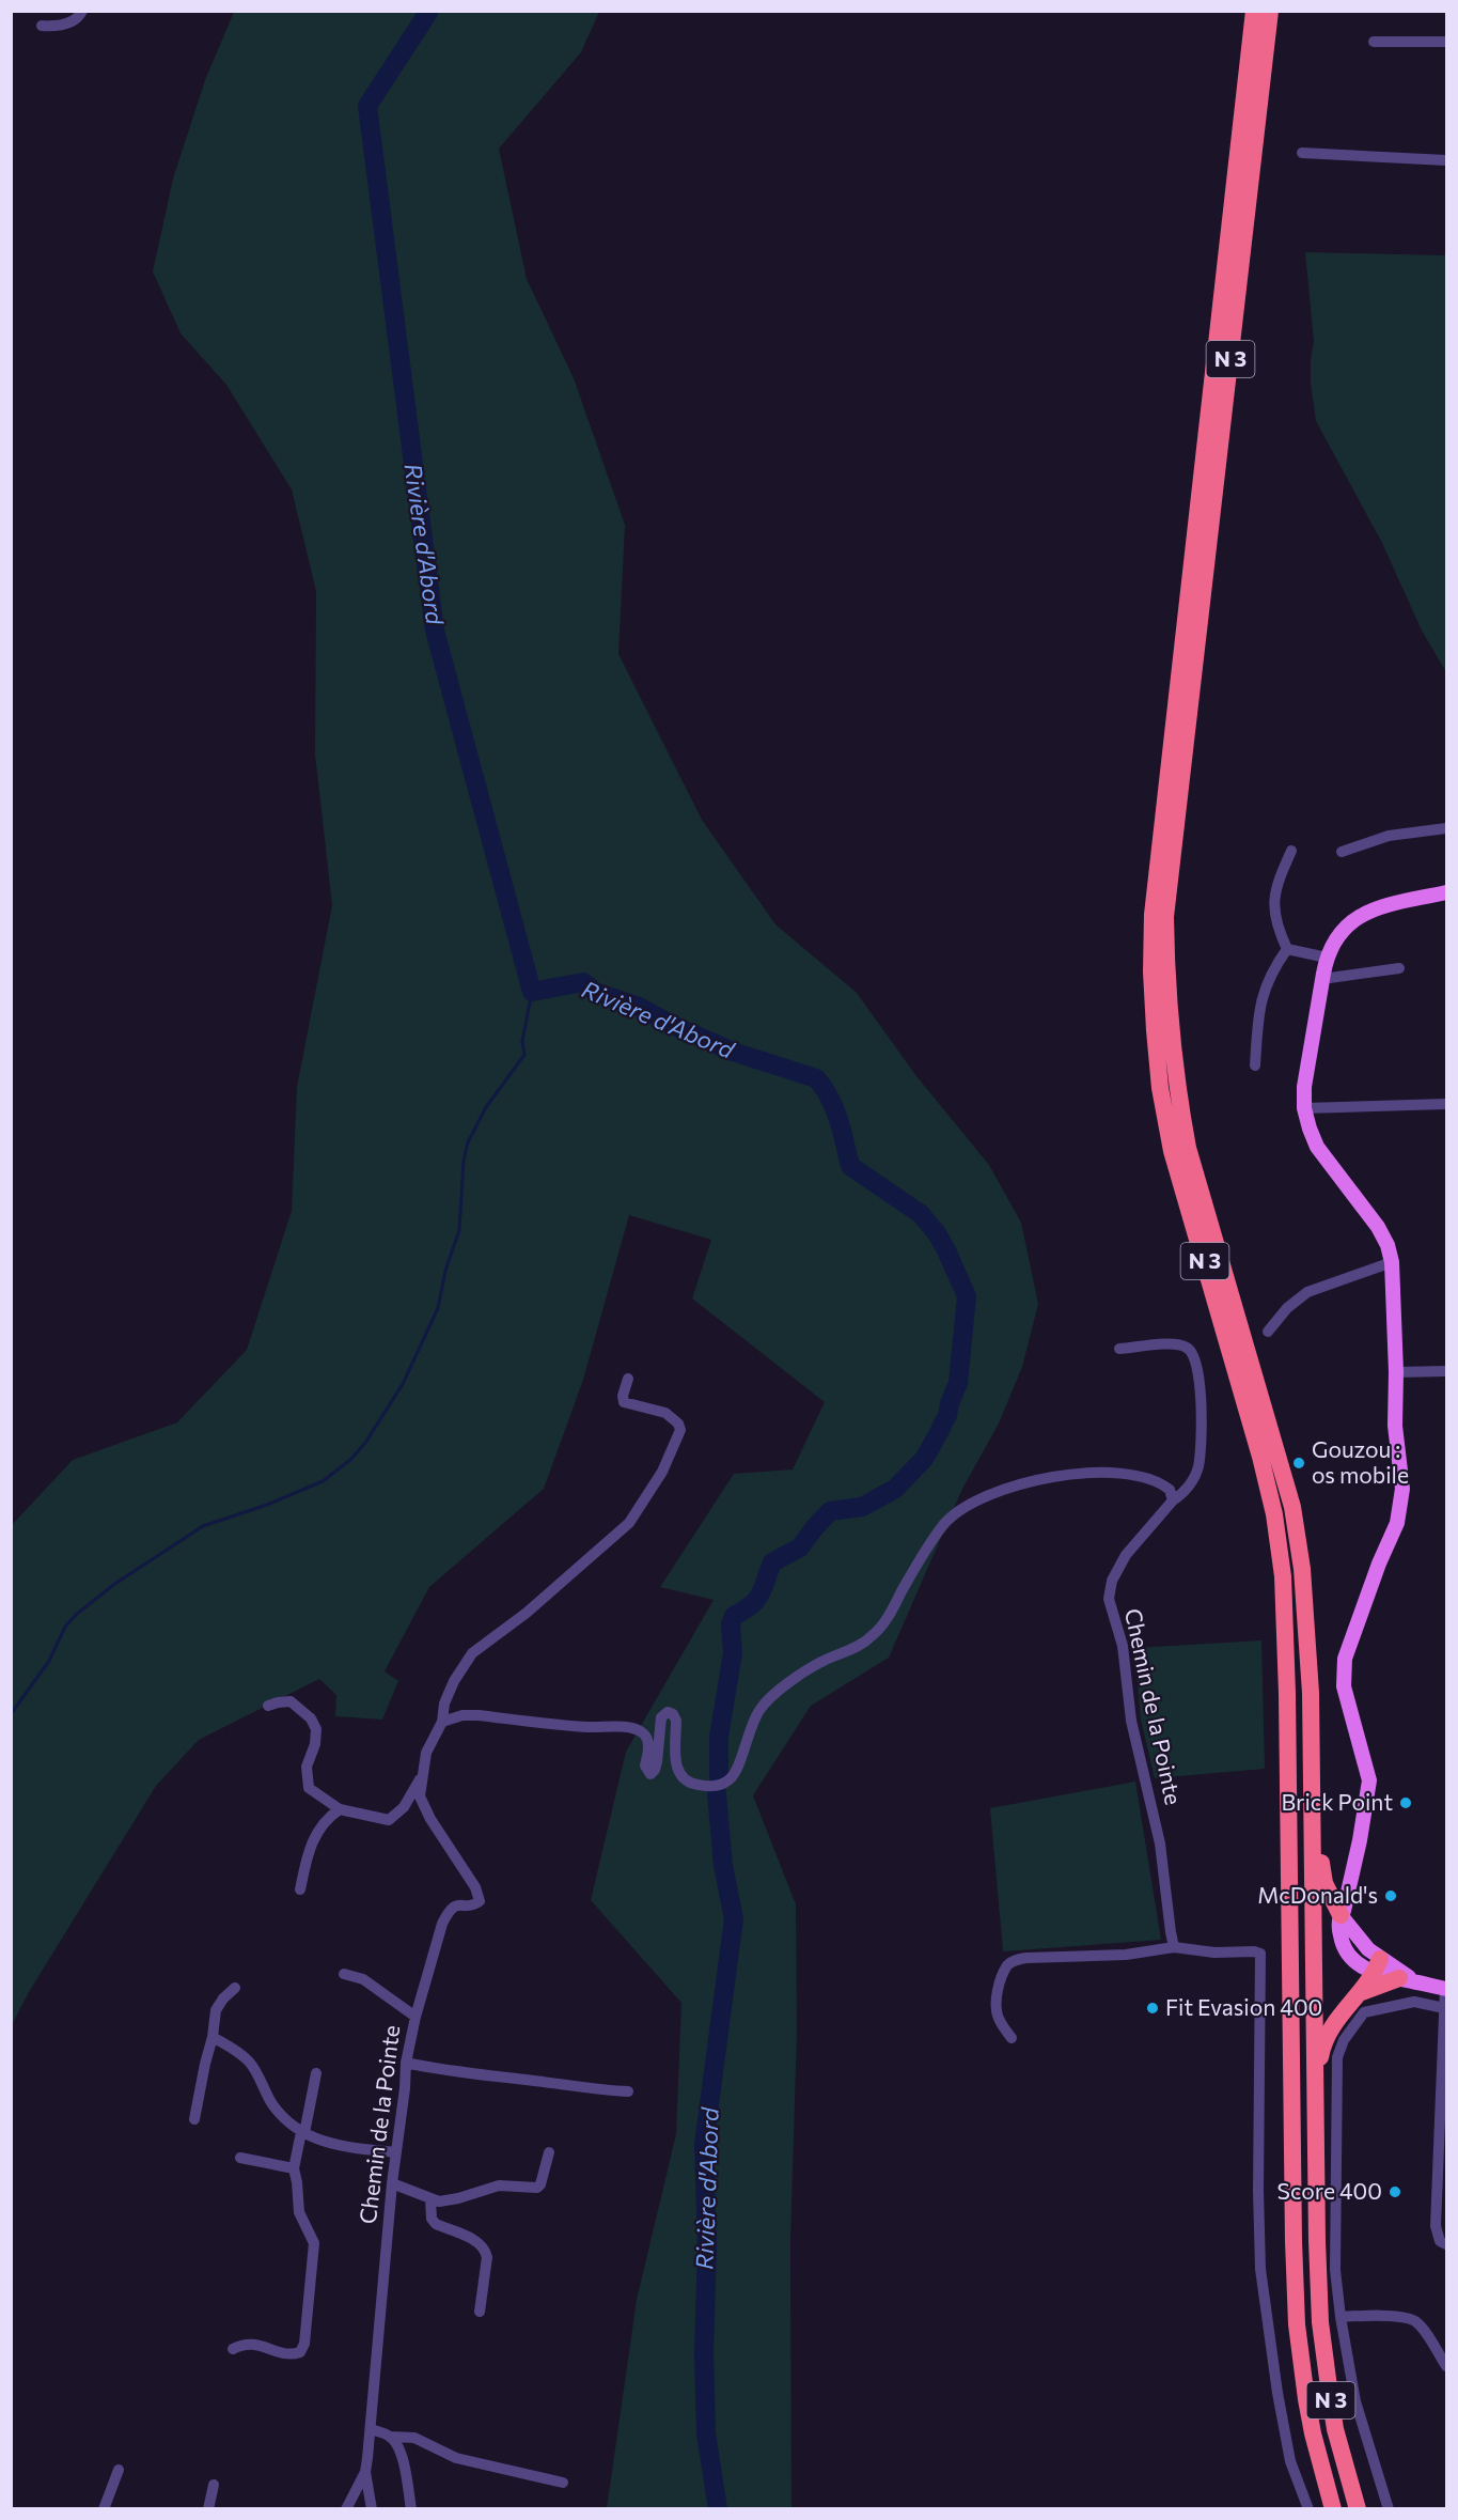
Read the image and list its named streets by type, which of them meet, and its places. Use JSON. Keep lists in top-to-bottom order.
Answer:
{
  "streets": {
    "highway": ["N 3"],
    "street": ["Chemin de la Pointe"]
  },
  "water": ["Rivière d'Abord"],
  "places": [
    "Gouzou : os mobile",
    "Brick Point",
    "McDonald's",
    "Fit Evasion 400",
    "Score 400"
  ]
}
